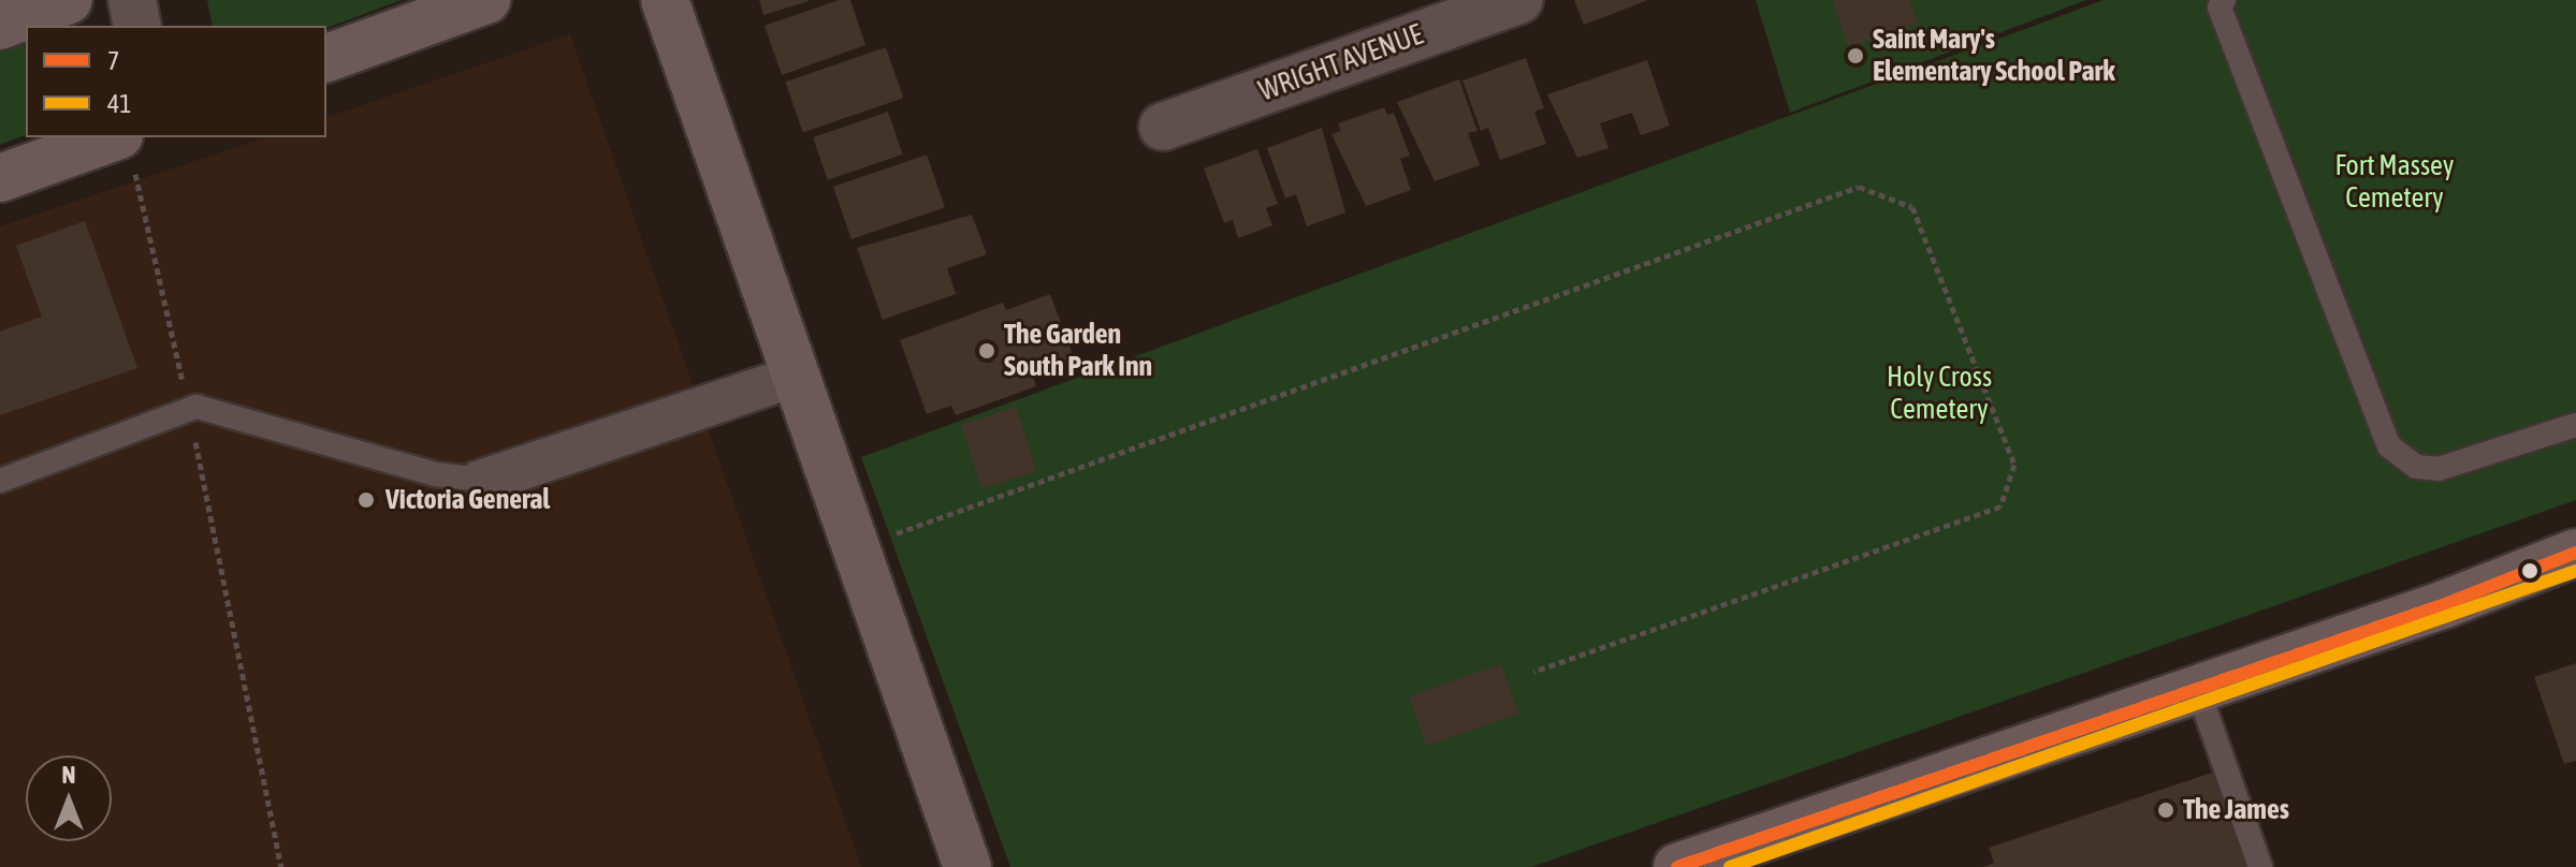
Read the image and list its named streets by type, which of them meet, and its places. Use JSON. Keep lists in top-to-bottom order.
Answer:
{
  "streets": {
    "street": ["WRIGHT AVENUE"]
  },
  "parks": ["Fort Massey Cemetery", "Holy Cross Cemetery"],
  "places": [
    "Saint Mary's Elementary School Park",
    "The Garden South Park Inn",
    "Victoria General",
    "The James"
  ],
  "lines": ["transit line 7", "transit line 41"],
  "legend": ["7", "41"],
  "north": "top"
}
